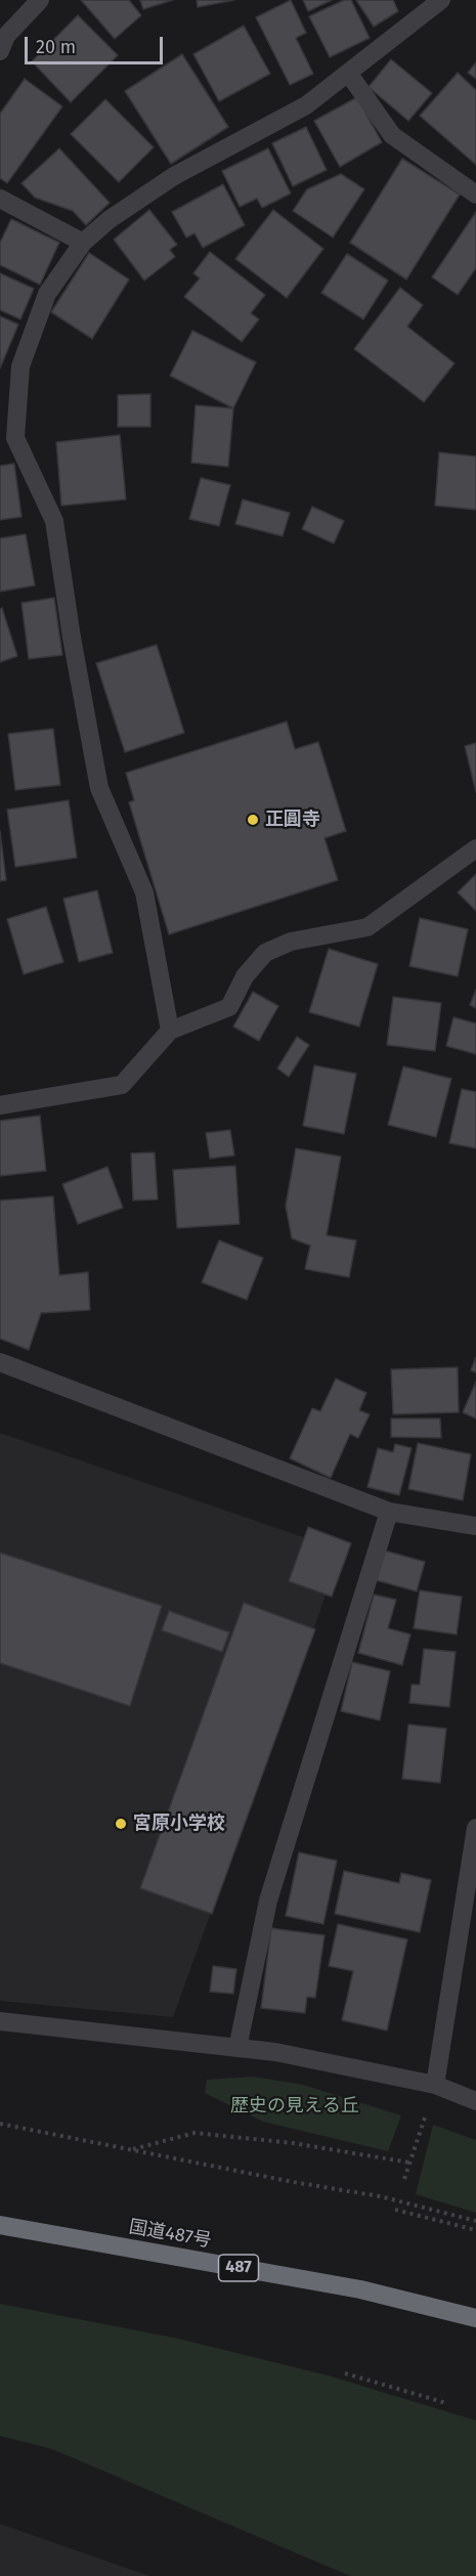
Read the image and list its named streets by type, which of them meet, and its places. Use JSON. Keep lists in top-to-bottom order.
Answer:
{
  "streets": {
    "highway": ["国道487号", "487"]
  },
  "parks": ["歴史の見える丘"],
  "places": ["正圓寺", "宮原小学校"],
  "scale_bar": "20 m"
}
